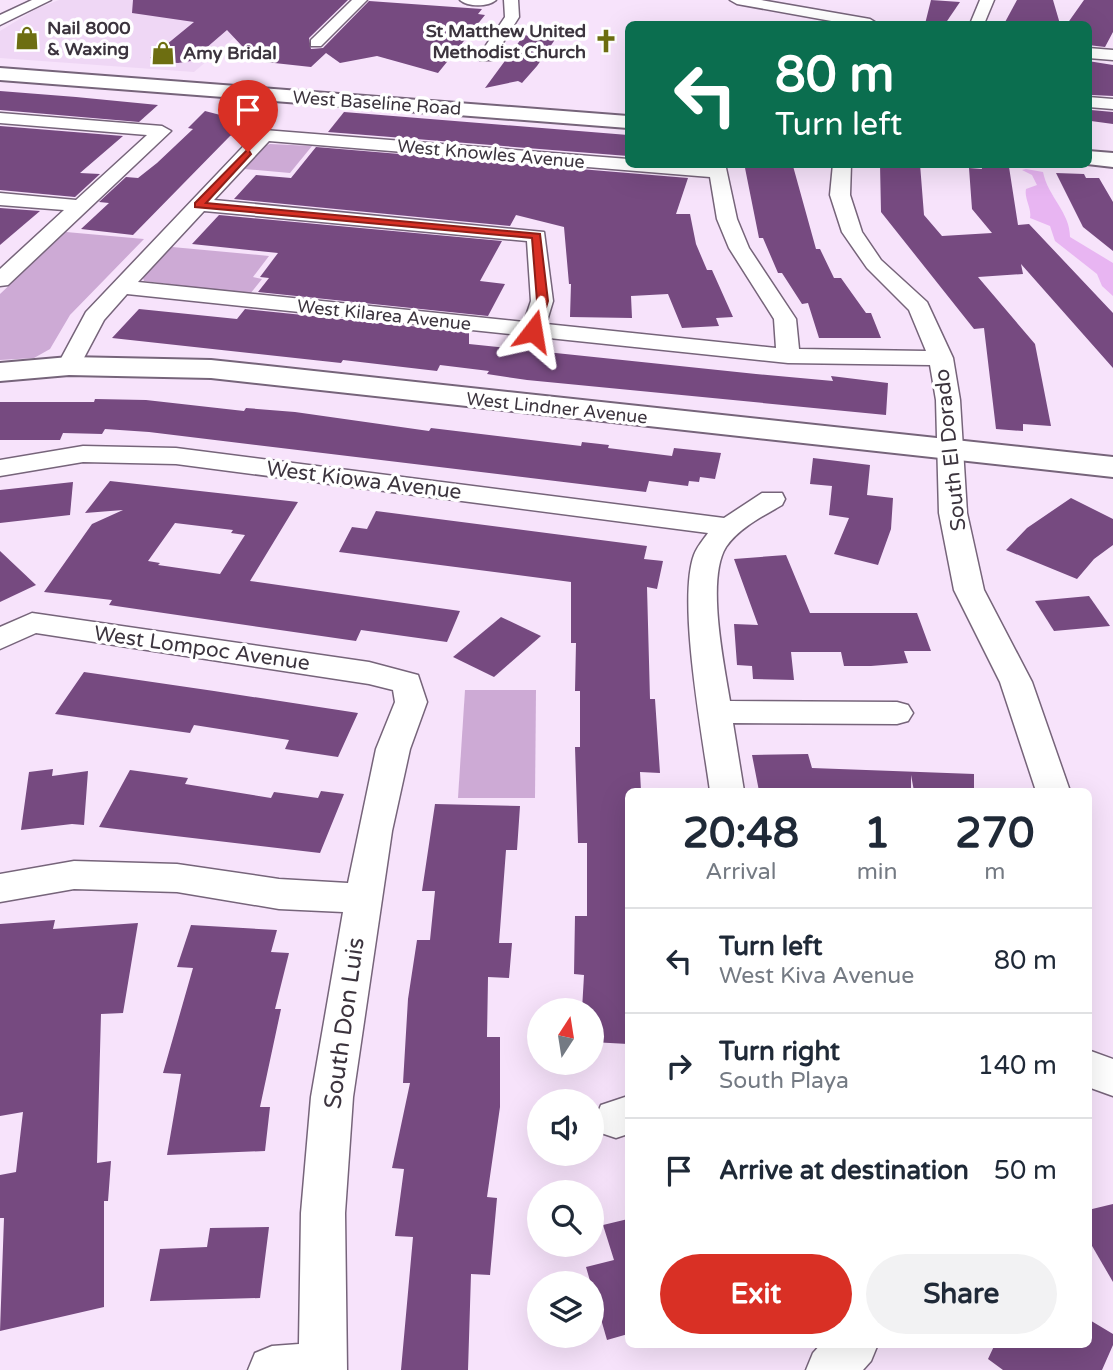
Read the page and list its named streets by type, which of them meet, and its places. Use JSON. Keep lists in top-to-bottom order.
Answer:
{
  "streets": {
    "main road": ["West Baseline Road", "West Lindner Avenue"],
    "street": [
      "West Knowles Avenue",
      "West Kilarea Avenue",
      "South El Dorado",
      "West Kiowa Avenue",
      "West Lompoc Avenue",
      "South Don Luis"
    ]
  },
  "crossings": [
    ["West Knowles Avenue", "West Kilarea Avenue"],
    ["West Kilarea Avenue", "South El Dorado"],
    ["West Lindner Avenue", "South El Dorado"],
    ["West Lompoc Avenue", "South Don Luis"]
  ],
  "places": {
    "shop": ["Nail 8000 & Waxing", "Amy Bridal"],
    "church": ["St Matthew United Methodist Church"]
  },
  "north": "top",
  "page": {
    "turn": ["80 m", "Turn left"],
    "eta": [
      "20:48",
      "Arrival",
      "1",
      "min",
      "270",
      "m"
    ],
    "list": [
      {
        "name": "Turn left",
        "note": "West Kiva Avenue",
        "value": "80 m"
      },
      {
        "name": "Turn right",
        "note": "South Playa",
        "value": "140 m"
      },
      {
        "name": "Arrive at destination",
        "value": "50 m"
      }
    ],
    "buttons": ["Exit", "Share"]
  }
}
